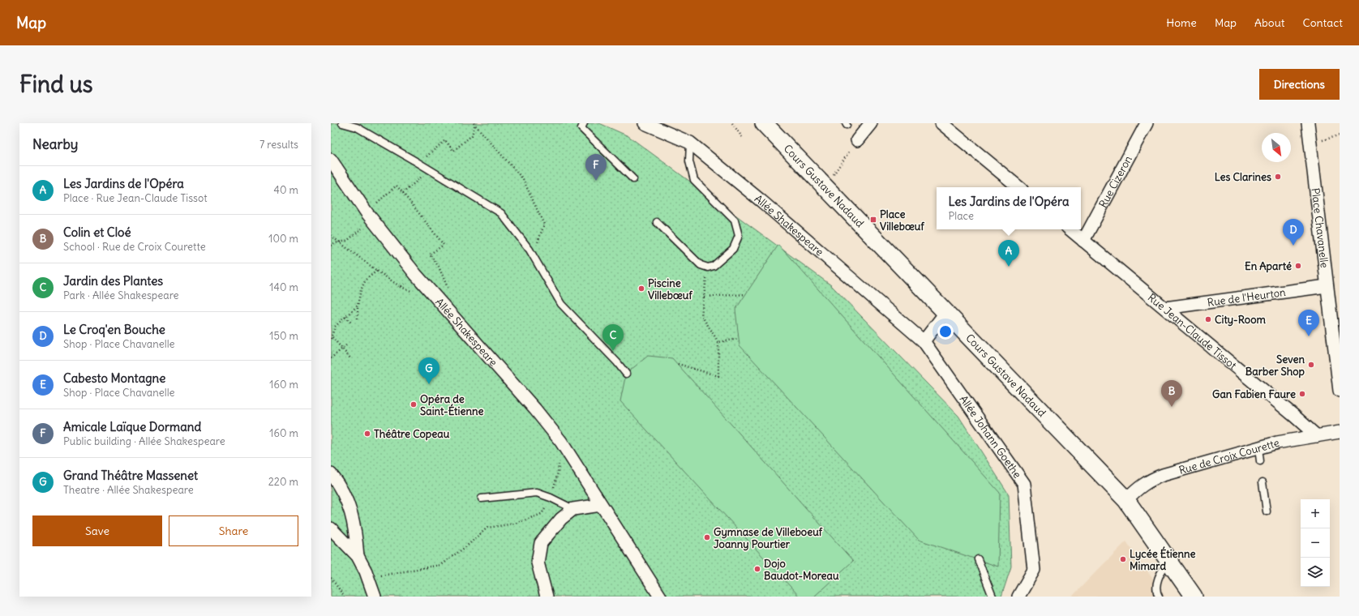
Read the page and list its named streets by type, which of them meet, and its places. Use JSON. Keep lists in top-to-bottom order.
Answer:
{
  "streets": {
    "main road": ["Cours Gustave Nadaud"],
    "street": [
      "Rue Cizeron",
      "Allée Shakespeare",
      "Place Chavanelle",
      "Rue de l'Heurton",
      "Rue Jean-Claude Tissot",
      "Allée Johann Goethe",
      "Rue de Croix Courette"
    ]
  },
  "crossings": [
    ["Rue Cizeron", "Rue Jean-Claude Tissot"],
    ["Cours Gustave Nadaud", "Rue de Croix Courette"],
    ["Allée Shakespeare", "Allée Johann Goethe"],
    ["Place Chavanelle", "Rue de l'Heurton"],
    ["Rue de l'Heurton", "Rue Jean-Claude Tissot"],
    ["Rue Jean-Claude Tissot", "Rue de Croix Courette"]
  ],
  "places": {
    "other": [
      "Les Clarines",
      "En Aparté",
      "Piscine Villebœuf",
      "City-Room",
      "Seven Barber Shop",
      "Gan Fabien Faure",
      "Opéra de Saint-Étienne",
      "Théâtre Copeau",
      "Gymnase de Villeboeuf Joanny Pourtier",
      "Lycée Étienne Mimard",
      "Dojo Baudot-Moreau"
    ],
    "transit": ["Place Villebœuf"]
  },
  "north": "bottom right",
  "page": {
    "header": "Map",
    "nav": [
      "Home",
      "Map",
      "About",
      "Contact"
    ],
    "buttons": [
      "Directions",
      ["Save", "Share"]
    ],
    "title": "Find us",
    "heading": ["Nearby", "7 results"],
    "pins": [
      "F",
      "D",
      "A",
      "E",
      "C",
      "G",
      "B"
    ],
    "list": [
      {
        "mark": "A",
        "name": "Les Jardins de l'Opéra",
        "note": "Place · Rue Jean-Claude Tissot",
        "value": "40 m"
      },
      {
        "mark": "B",
        "name": "Colin et Cloé",
        "note": "School · Rue de Croix Courette",
        "value": "100 m"
      },
      {
        "mark": "C",
        "name": "Jardin des Plantes",
        "note": "Park · Allée Shakespeare",
        "value": "140 m"
      },
      {
        "mark": "D",
        "name": "Le Croq'en Bouche",
        "note": "Shop · Place Chavanelle",
        "value": "150 m"
      },
      {
        "mark": "E",
        "name": "Cabesto Montagne",
        "note": "Shop · Place Chavanelle",
        "value": "160 m"
      },
      {
        "mark": "F",
        "name": "Amicale Laïque Dormand",
        "note": "Public building · Allée Shakespeare",
        "value": "160 m"
      },
      {
        "mark": "G",
        "name": "Grand Théâtre Massenet",
        "note": "Theatre · Allée Shakespeare",
        "value": "220 m"
      }
    ],
    "popup": ["Les Jardins de l'Opéra", "Place"],
    "map_buttons": ["+", "−"]
  }
}
